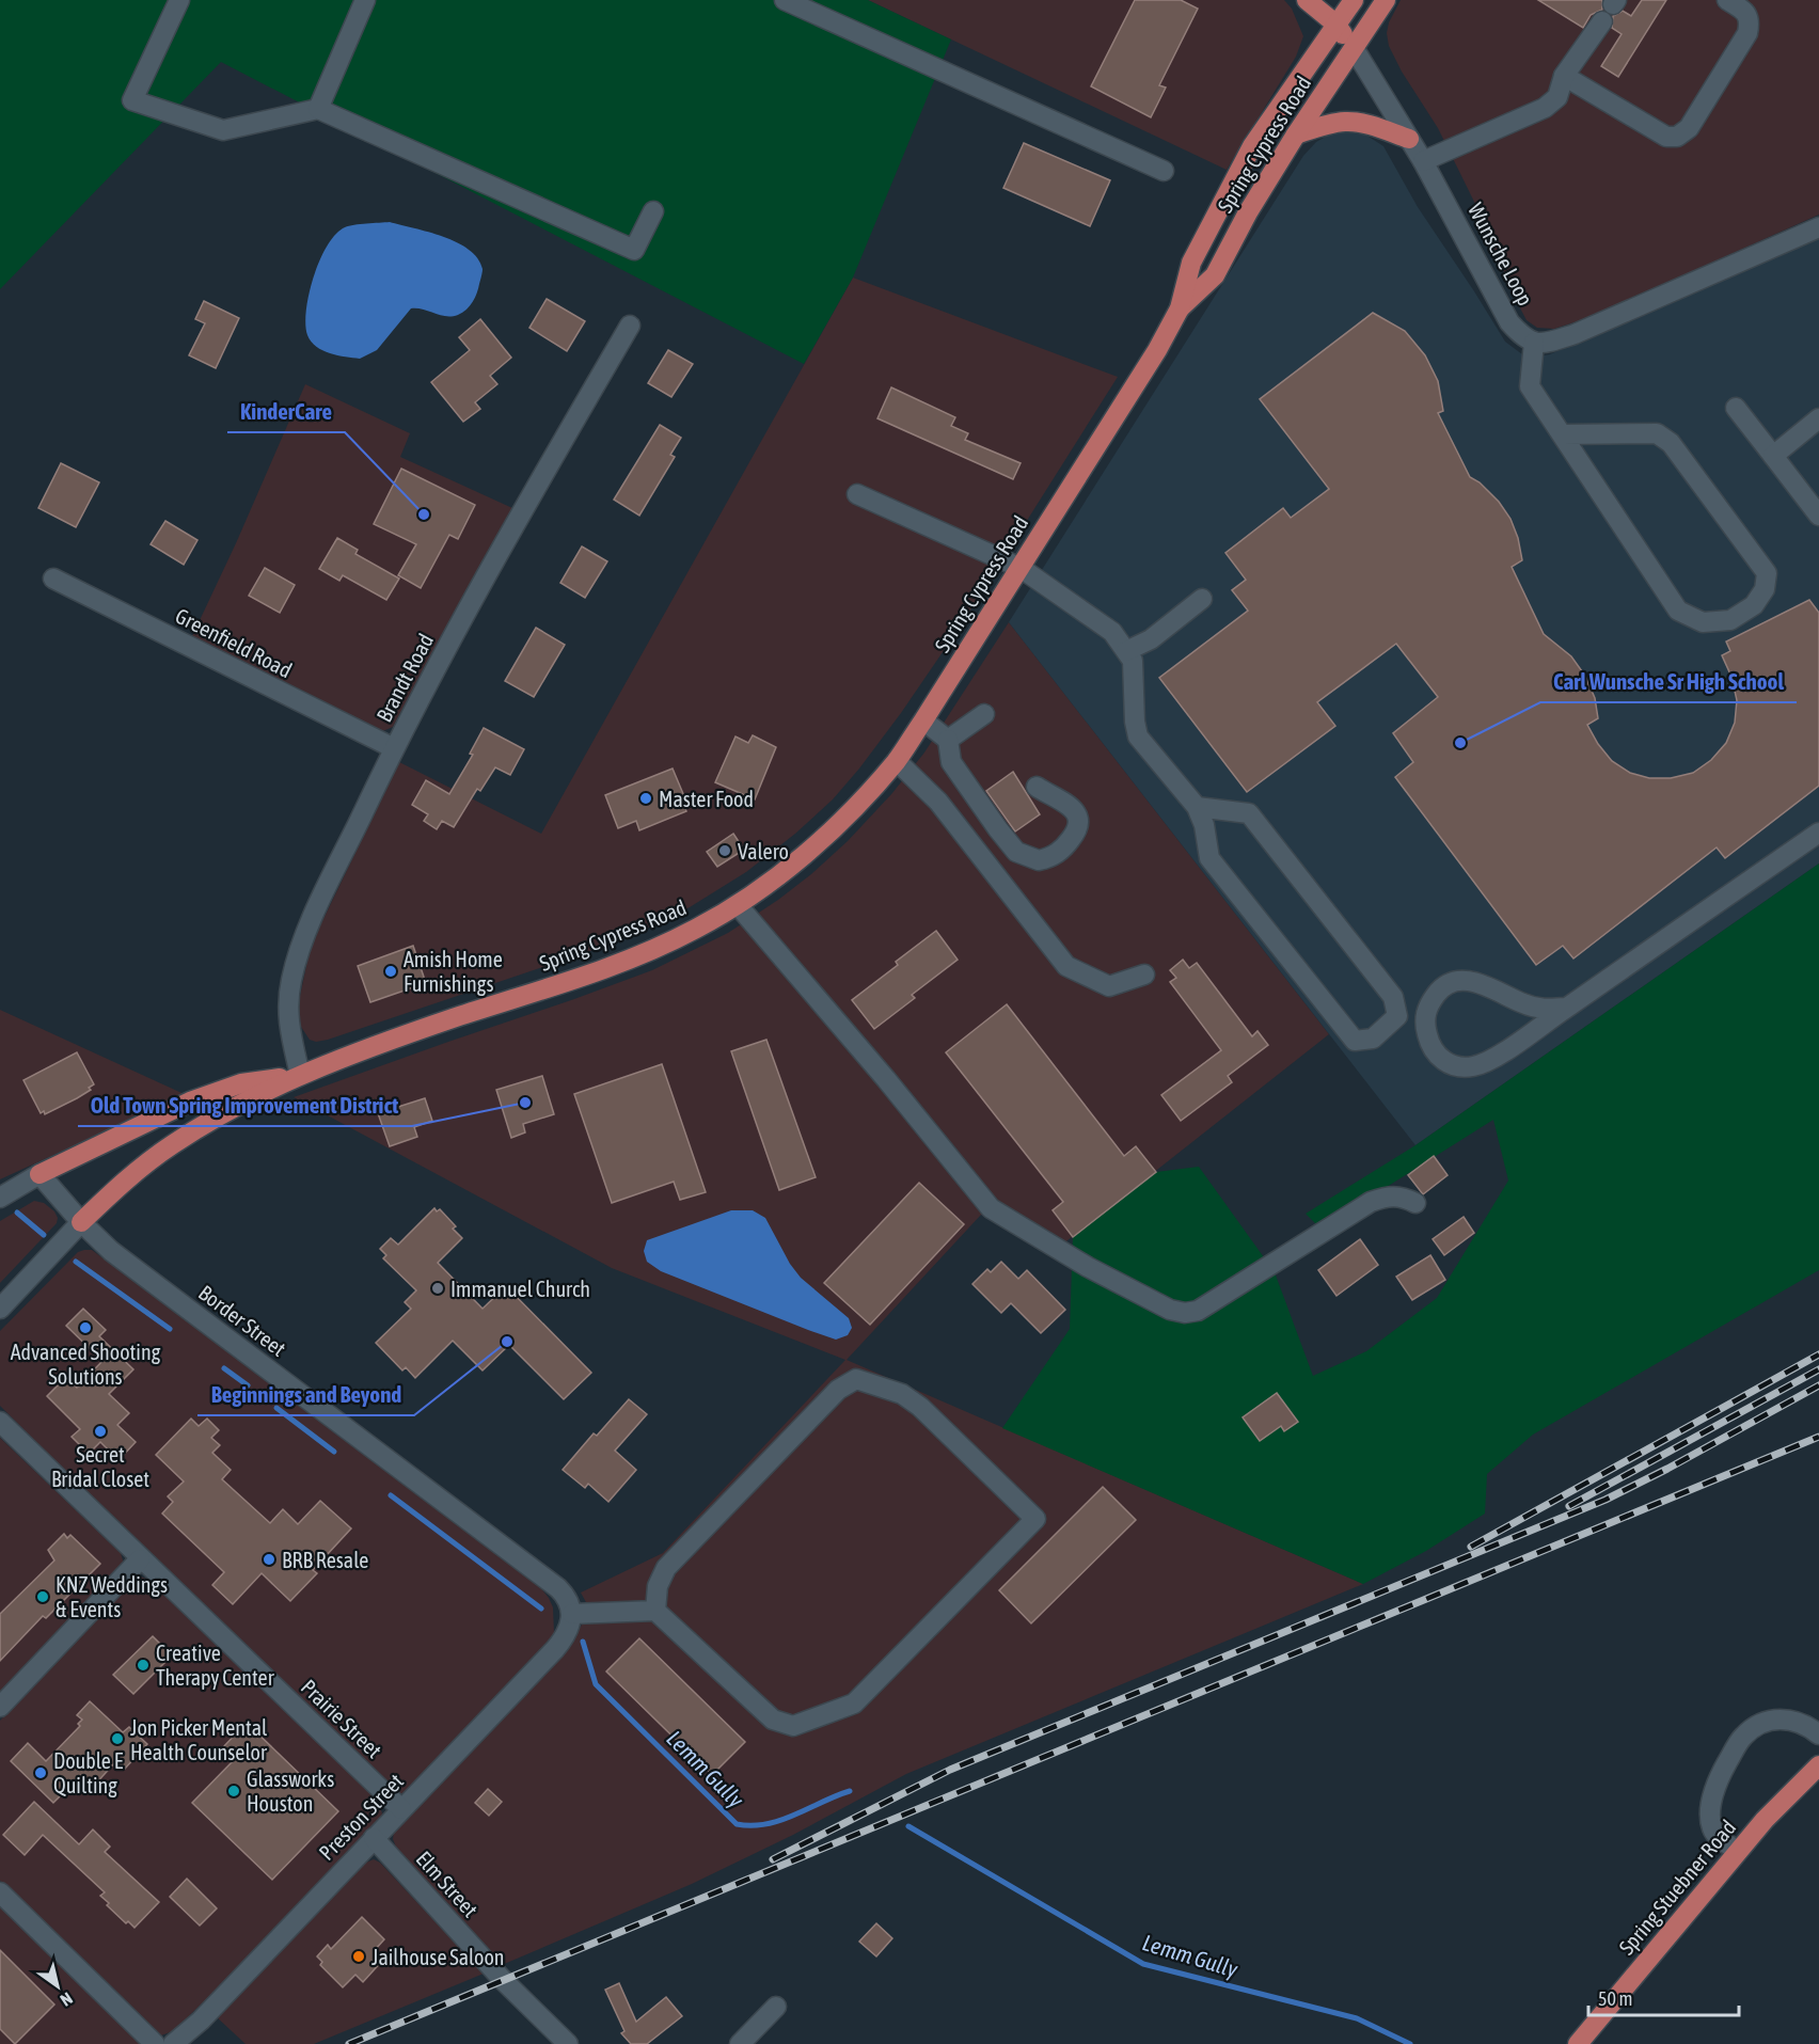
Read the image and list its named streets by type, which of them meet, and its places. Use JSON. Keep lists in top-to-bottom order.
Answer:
{
  "streets": {
    "main road": ["Spring Cypress Road", "Spring Stuebner Road"],
    "street": [
      "Wunsche Loop",
      "Greenfield Road",
      "Brandt Road",
      "Border Street",
      "Prairie Street",
      "Preston Street",
      "Elm Street"
    ]
  },
  "crossings": [
    ["Spring Cypress Road", "Wunsche Loop"],
    ["Spring Cypress Road", "Brandt Road"],
    ["Spring Cypress Road", "Border Street"],
    ["Greenfield Road", "Brandt Road"],
    ["Border Street", "Preston Street"],
    ["Prairie Street", "Preston Street"],
    ["Preston Street", "Elm Street"]
  ],
  "water": ["Lemm Gully"],
  "places": [
    "KinderCare",
    "Carl Wunsche Sr High School",
    "Master Food",
    "Valero",
    "Amish Home Furnishings",
    "Old Town Spring Improvement District",
    "Immanuel Church",
    "Advanced Shooting Solutions",
    "Beginnings and Beyond",
    "Secret Bridal Closet",
    "BRB Resale",
    "KNZ Weddings & Events",
    "Creative Therapy Center",
    "Jon Picker Mental Health Counselor",
    "Double E Quilting",
    "Glassworks Houston",
    "Jailhouse Saloon"
  ],
  "scale_bar": "50 m",
  "north": "bottom right"
}
